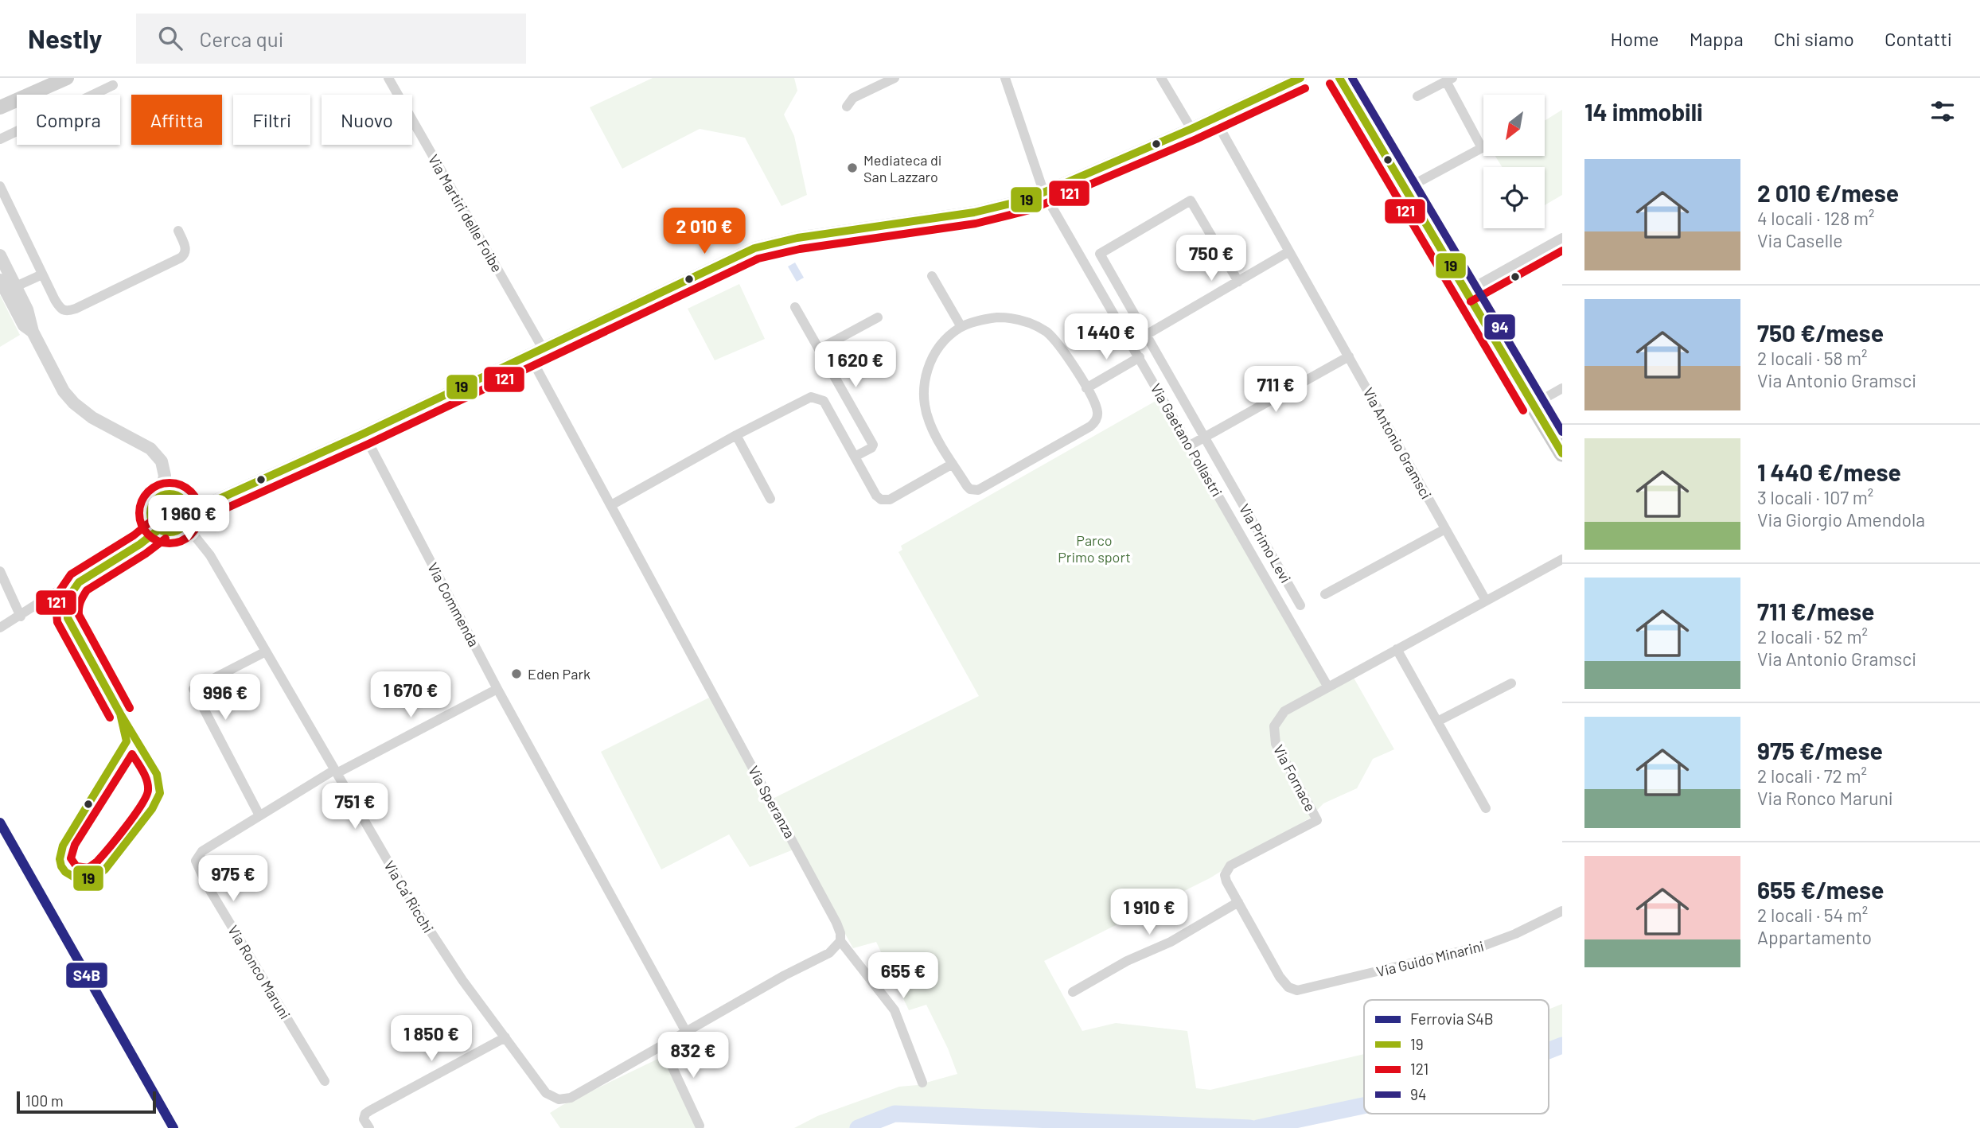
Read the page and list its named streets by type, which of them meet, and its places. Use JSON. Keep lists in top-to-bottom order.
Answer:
{
  "streets": {
    "street": [
      "Via Martiri delle Foibe",
      "Via Gaetano Pollastri",
      "Via Antonio Gramsci",
      "Via Primo Levi",
      "Via Commenda",
      "Via Fornace",
      "Via Speranza",
      "Via Ca' Ricchi",
      "Via Guido Minarini",
      "Via Ronco Maruni"
    ]
  },
  "crossings": [
    ["Via Gaetano Pollastri", "Via Fornace"],
    ["Via Antonio Gramsci", "Via Fornace"],
    ["Via Commenda", "Via Ronco Maruni"],
    ["Via Fornace", "Via Guido Minarini"],
    ["Via Ca' Ricchi", "Via Ronco Maruni"]
  ],
  "parks": ["Parco Primo sport"],
  "places": ["Mediateca di San Lazzaro", "Eden Park"],
  "lines": [
    "transit line 19",
    "transit line 94",
    "transit line 121",
    "rail line S4B"
  ],
  "legend": [
    "Ferrovia S4B",
    "19",
    "121",
    "94"
  ],
  "scale_bar": "100 m",
  "north": "bottom left",
  "page": {
    "header": "Nestly",
    "search": "Cerca qui",
    "nav": [
      "Home",
      "Mappa",
      "Chi siamo",
      "Contatti"
    ],
    "heading": "14 immobili",
    "chip": [
      "Compra",
      "Affitta",
      "Filtri",
      "Nuovo"
    ],
    "list": [
      {
        "name": "2 010 €/mese",
        "note": "4 locali · 128 m² · Via Caselle"
      },
      {
        "name": "750 €/mese",
        "note": "2 locali · 58 m² · Via Antonio Gramsci"
      },
      {
        "name": "1 440 €/mese",
        "note": "3 locali · 107 m² · Via Giorgio Amendola"
      },
      {
        "name": "711 €/mese",
        "note": "2 locali · 52 m² · Via Antonio Gramsci"
      },
      {
        "name": "975 €/mese",
        "note": "2 locali · 72 m² · Via Ronco Maruni"
      },
      {
        "name": "655 €/mese",
        "note": "2 locali · 54 m² · Appartamento"
      }
    ],
    "price": [
      "2 010 €",
      "750 €",
      "1 440 €",
      "1 620 €",
      "711 €",
      "1 960 €",
      "1 670 €",
      "996 €",
      "751 €",
      "975 €",
      "1 910 €",
      "655 €",
      "1 850 €",
      "832 €"
    ],
    "scale": "100 m"
  }
}
